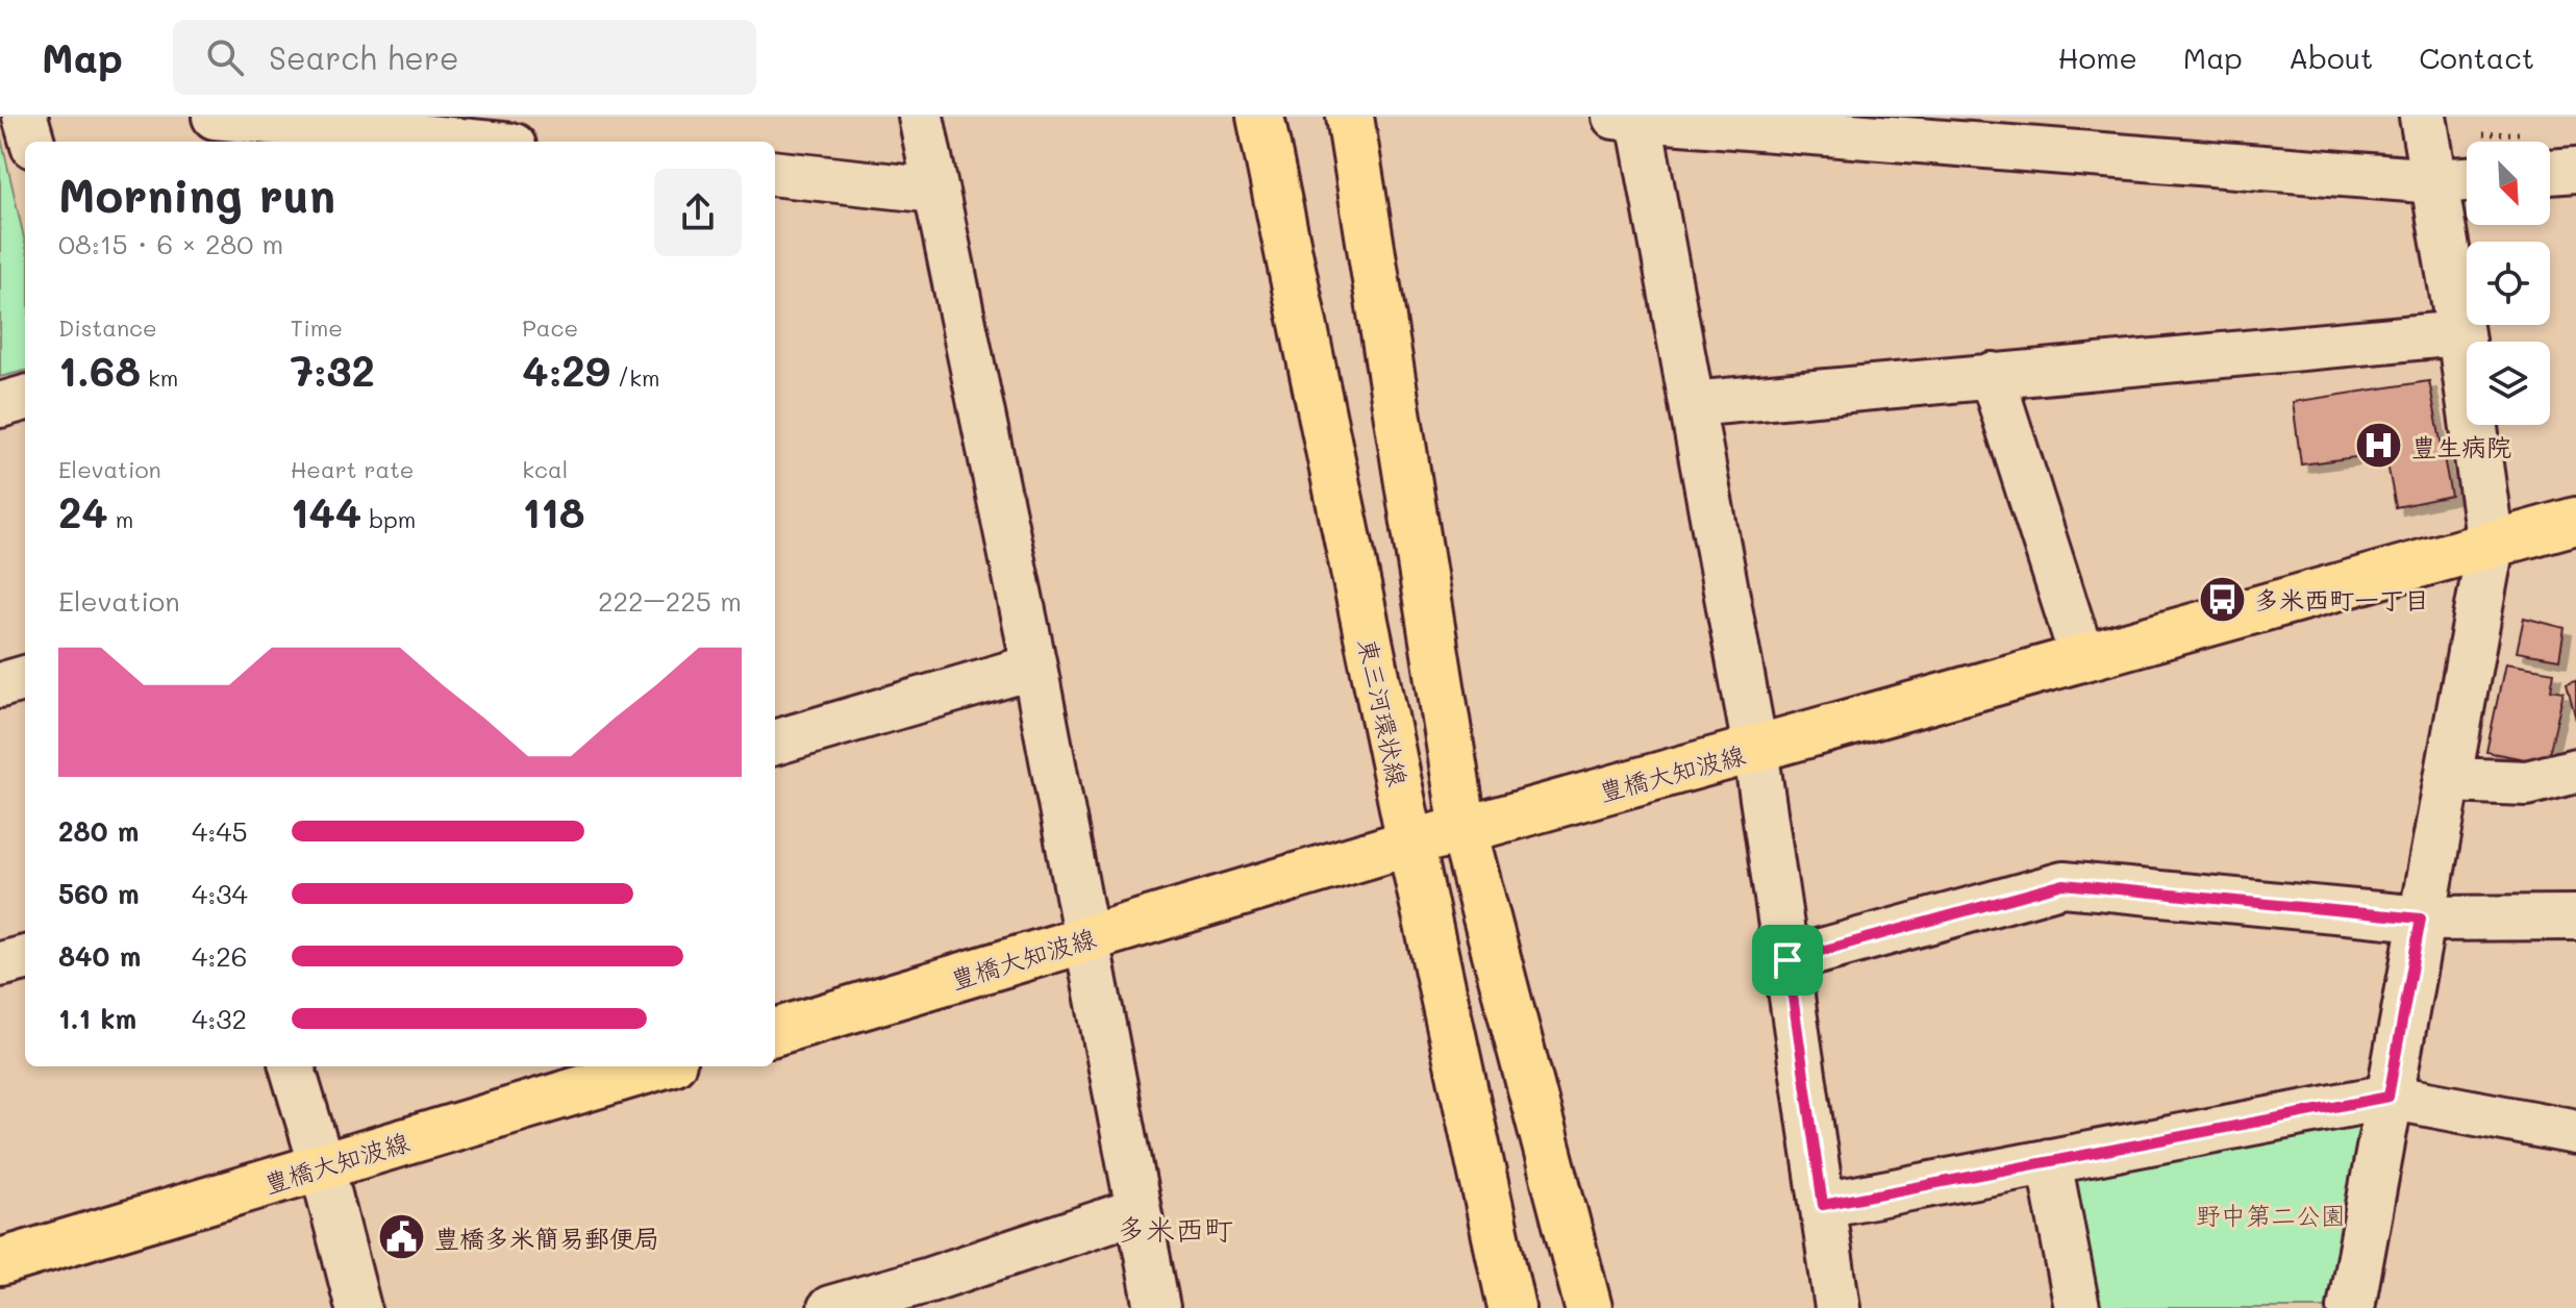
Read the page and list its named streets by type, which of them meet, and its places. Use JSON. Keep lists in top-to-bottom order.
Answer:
{
  "streets": {
    "main road": ["東三河環状線", "豊橋大知波線"]
  },
  "crossings": [
    ["東三河環状線", "豊橋大知波線"]
  ],
  "districts": ["多米西町"],
  "parks": ["野中第二公園"],
  "places": {
    "hospital": ["豊生病院"],
    "bus stop": ["多米西町一丁目"],
    "public building": ["豊橋多米簡易郵便局"]
  },
  "north": "bottom right",
  "page": {
    "header": "Map",
    "search": "Search here",
    "nav": [
      "Home",
      "Map",
      "About",
      "Contact"
    ],
    "heading": ["Morning run", "08:15 · 6 × 280 m"],
    "stats": [
      ["Distance", "1.68 km"],
      ["Time", "7:32"],
      ["Pace", "4:29 /km"],
      ["Elevation", "24 m"],
      ["Heart rate", "144 bpm"],
      ["kcal", "118"]
    ],
    "chart": ["Elevation", "222–225 m"],
    "list": [
      {
        "name": "280 m",
        "note": "4:45"
      },
      {
        "name": "560 m",
        "note": "4:34"
      },
      {
        "name": "840 m",
        "note": "4:26"
      },
      {
        "name": "1.1 km",
        "note": "4:32"
      }
    ]
  }
}
